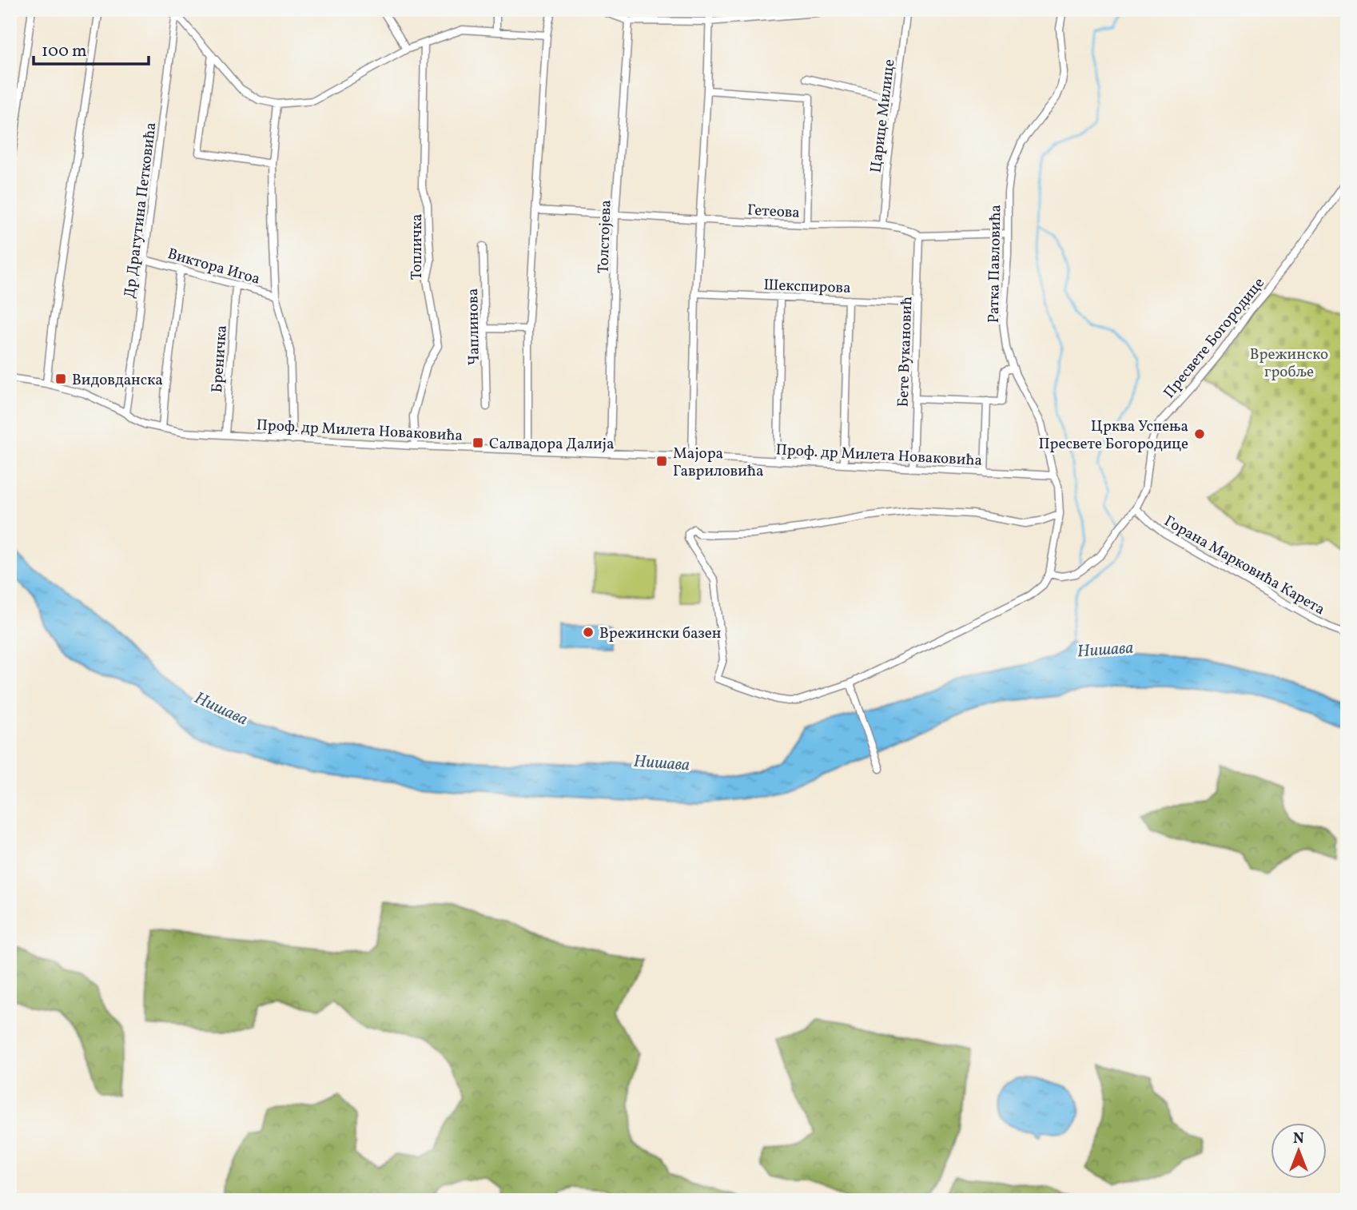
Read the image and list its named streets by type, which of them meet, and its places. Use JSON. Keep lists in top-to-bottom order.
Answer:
{
  "streets": {
    "street": [
      "Царице Милице",
      "Др Драгутина Петковића",
      "Гетеова",
      "Толстојева",
      "Топличка",
      "Ратка Павловића",
      "Виктора Игоа",
      "Шекспирова",
      "Чаплинова",
      "Пресвете Богородице",
      "Бете Вукановић",
      "Бреничка",
      "Проф. др Милета Новаковића",
      "Горана Марковића Карета"
    ]
  },
  "crossings": [
    ["Царице Милице", "Гетеова"],
    ["Др Драгутина Петковића", "Виктора Игоа"],
    ["Др Драгутина Петковића", "Проф. др Милета Новаковића"],
    ["Гетеова", "Толстојева"],
    ["Гетеова", "Ратка Павловића"],
    ["Гетеова", "Бете Вукановић"],
    ["Толстојева", "Проф. др Милета Новаковића"],
    ["Топличка", "Проф. др Милета Новаковића"],
    ["Ратка Павловића", "Пресвете Богородице"],
    ["Ратка Павловића", "Проф. др Милета Новаковића"],
    ["Виктора Игоа", "Бреничка"],
    ["Шекспирова", "Бете Вукановић"],
    ["Пресвете Богородице", "Горана Марковића Карета"],
    ["Бете Вукановић", "Проф. др Милета Новаковића"],
    ["Бреничка", "Проф. др Милета Новаковића"]
  ],
  "water": ["Нишава"],
  "parks": ["Врежинско гробље"],
  "places": {
    "transit": ["Видовданска", "Салвадора Далија", "Мајора Гавриловића"],
    "other": ["Црква Успења Пресвете Богородице", "Врежински базен"]
  },
  "scale_bar": "100 m",
  "north": "top"
}
